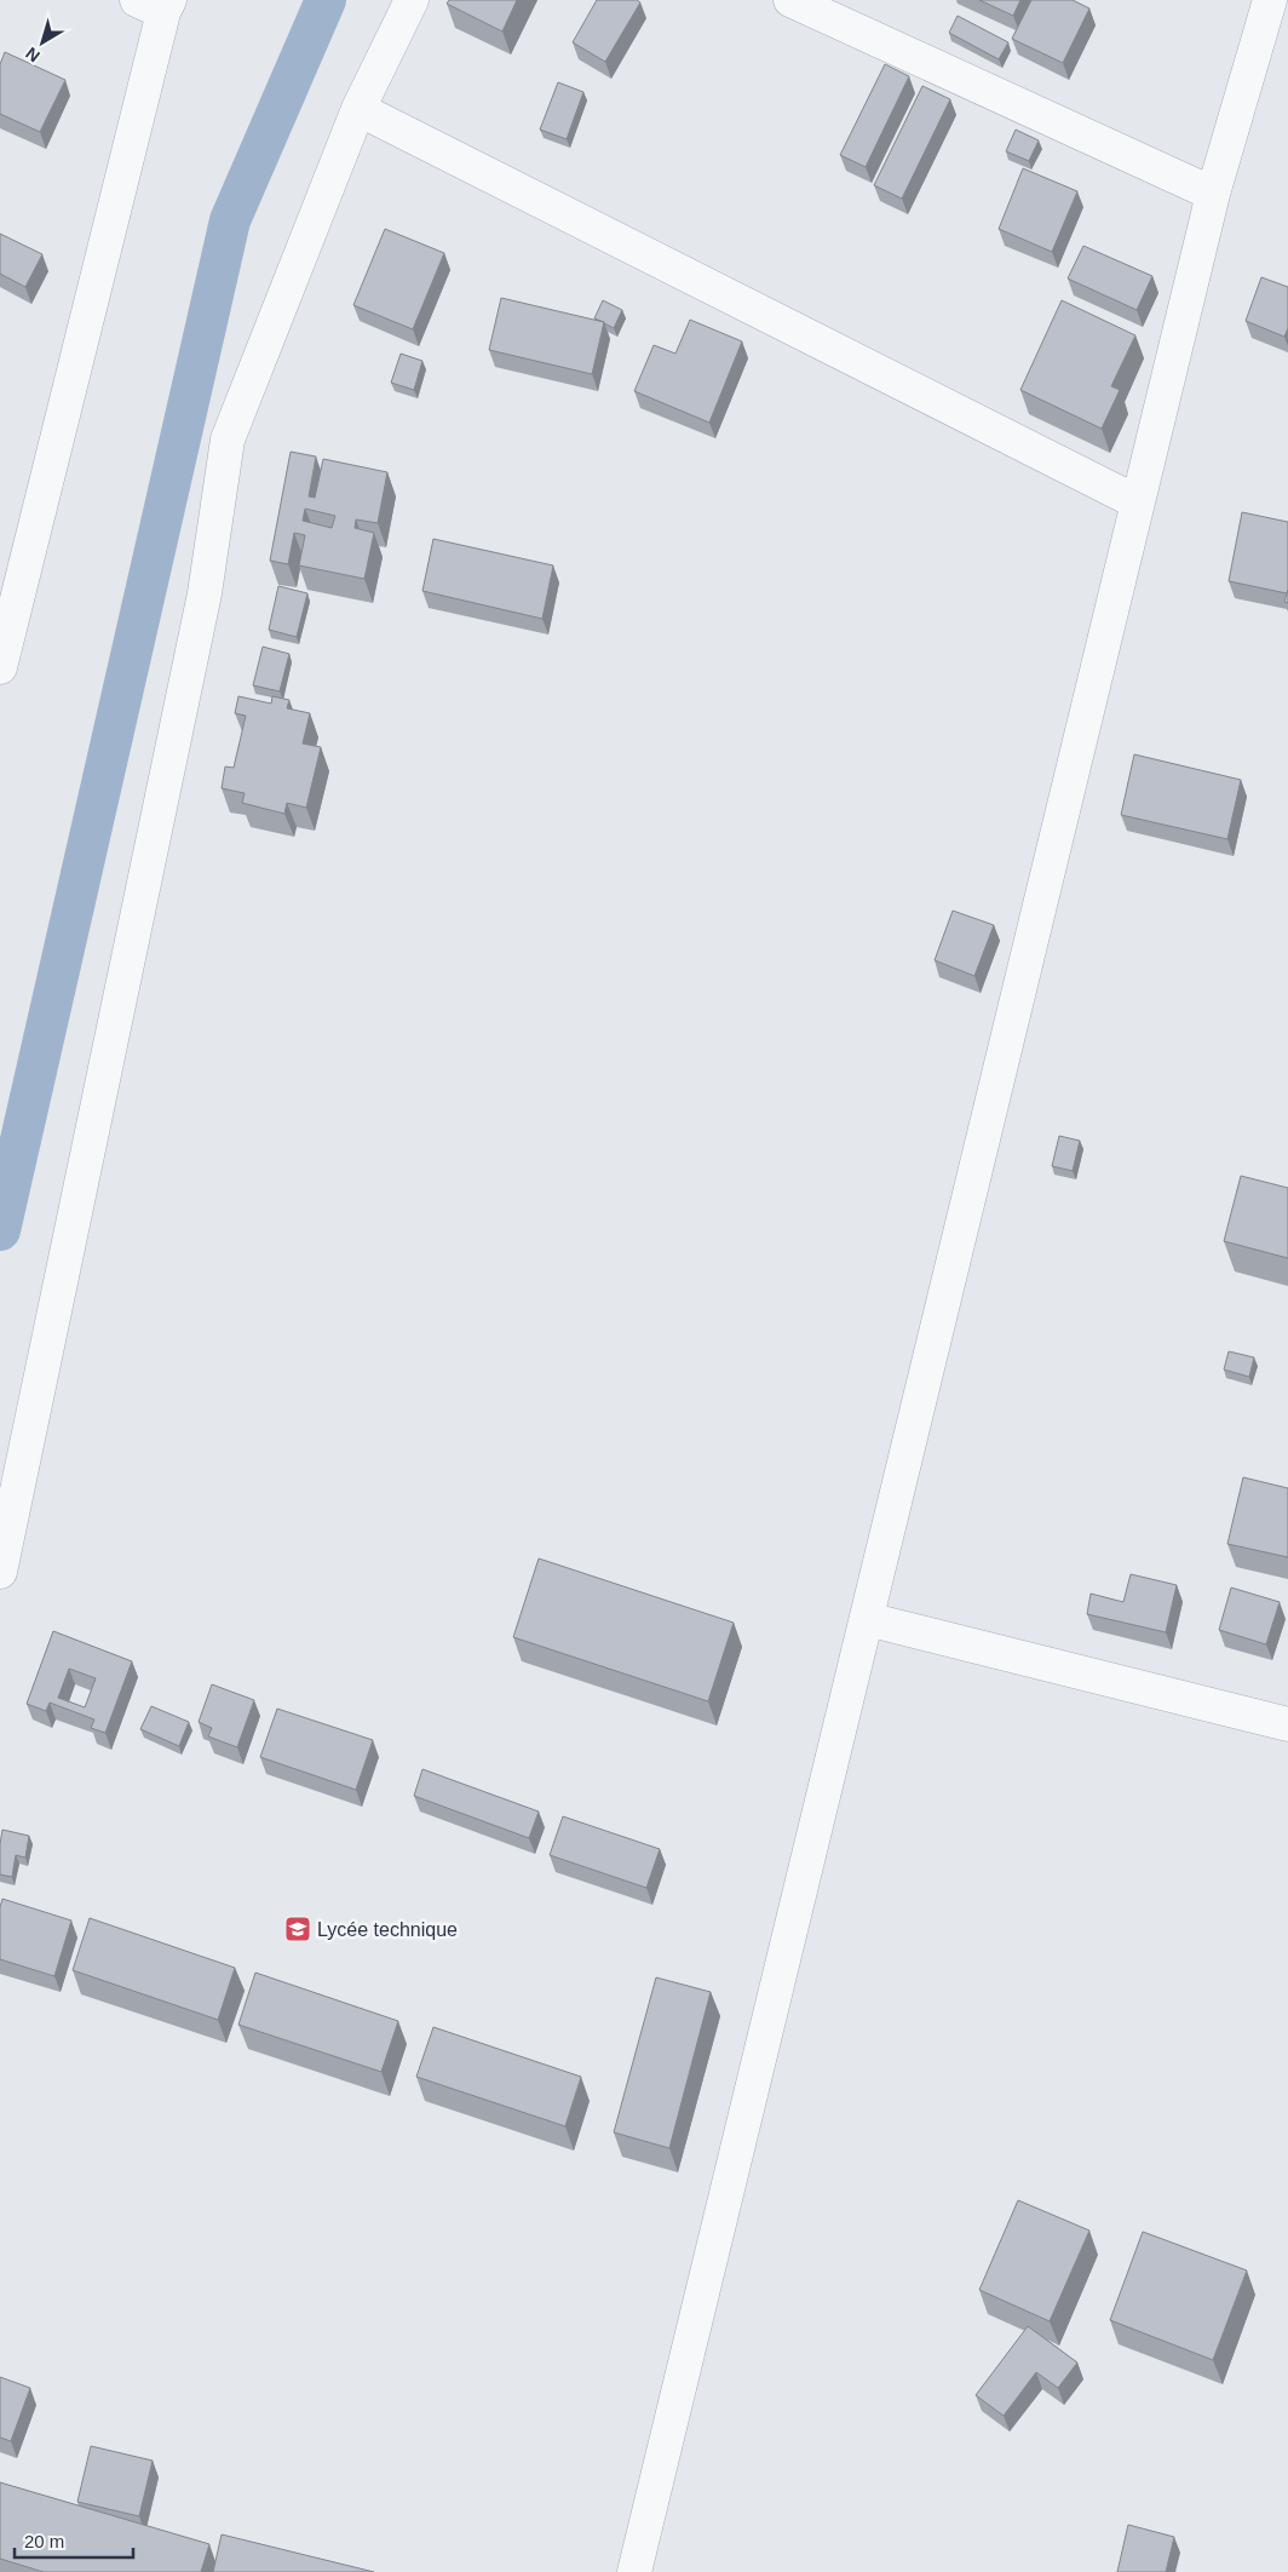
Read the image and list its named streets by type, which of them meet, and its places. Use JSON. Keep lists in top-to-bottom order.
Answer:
{
  "places": {
    "school or university": ["Lycée technique"]
  },
  "scale_bar": "20 m",
  "north": "bottom left"
}
